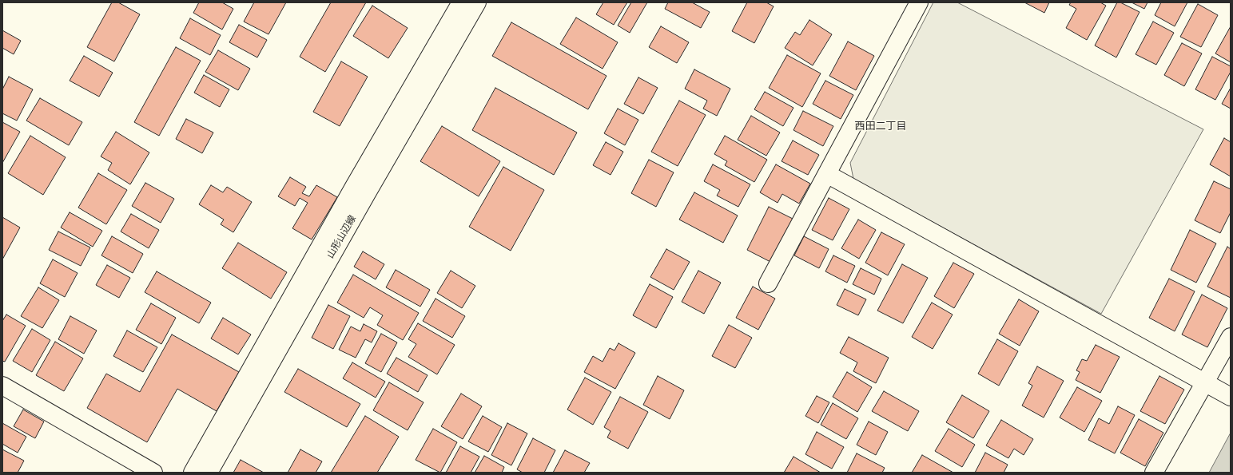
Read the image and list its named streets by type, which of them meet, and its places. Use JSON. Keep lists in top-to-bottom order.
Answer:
{
  "streets": {
    "street": ["山形山辺線"]
  },
  "districts": ["西田二丁目"]
}
